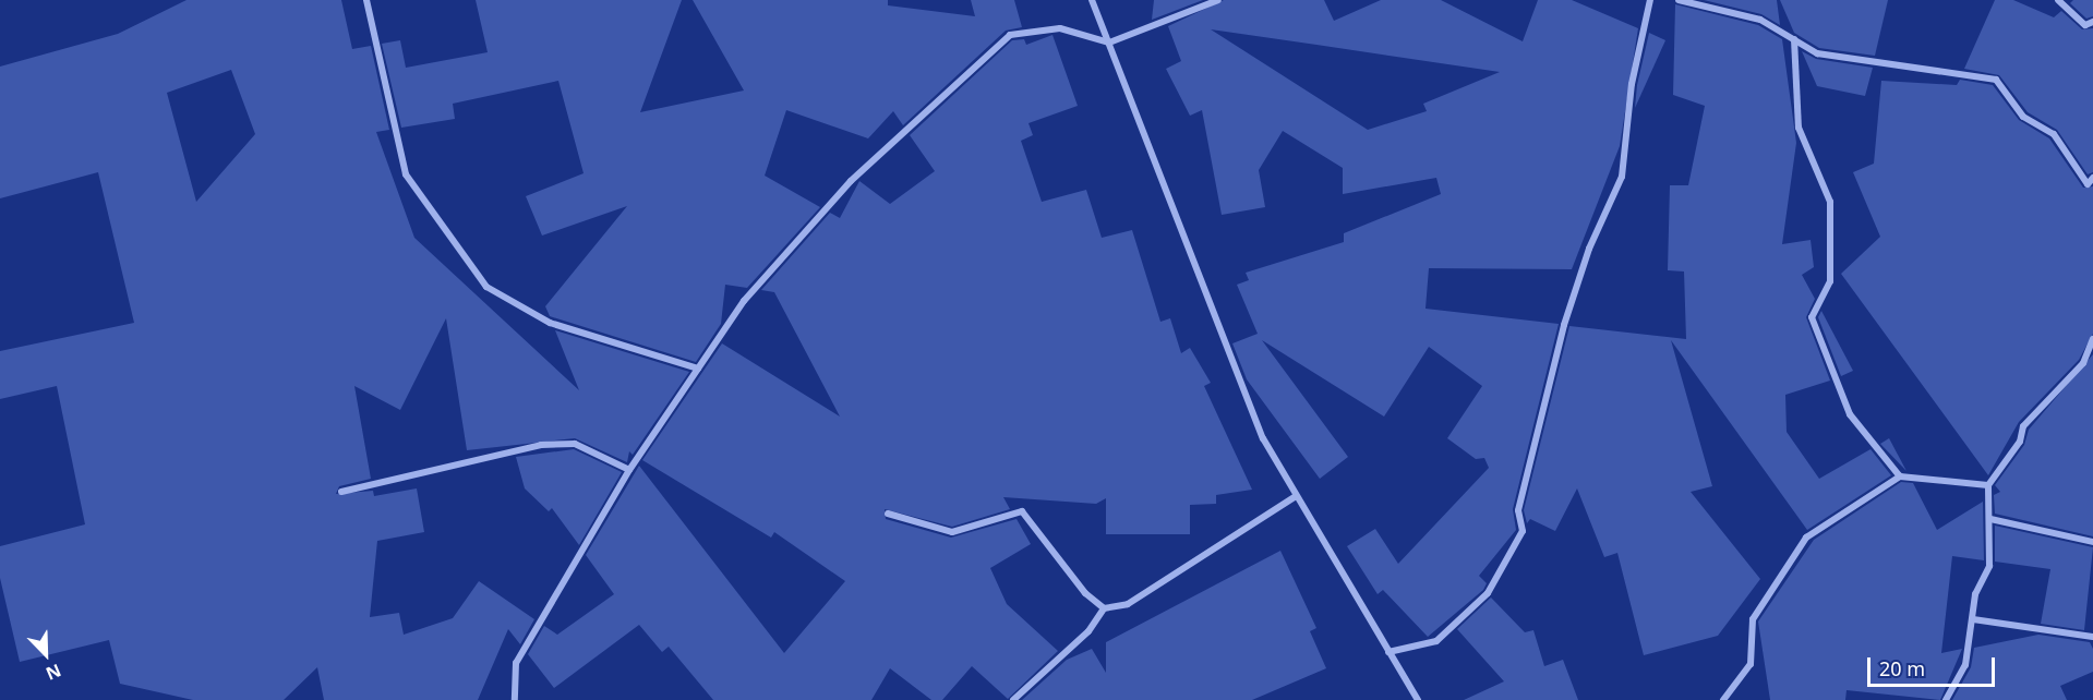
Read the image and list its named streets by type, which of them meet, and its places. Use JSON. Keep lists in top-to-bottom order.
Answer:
{
  "scale_bar": "20 m",
  "north": "bottom right"
}
